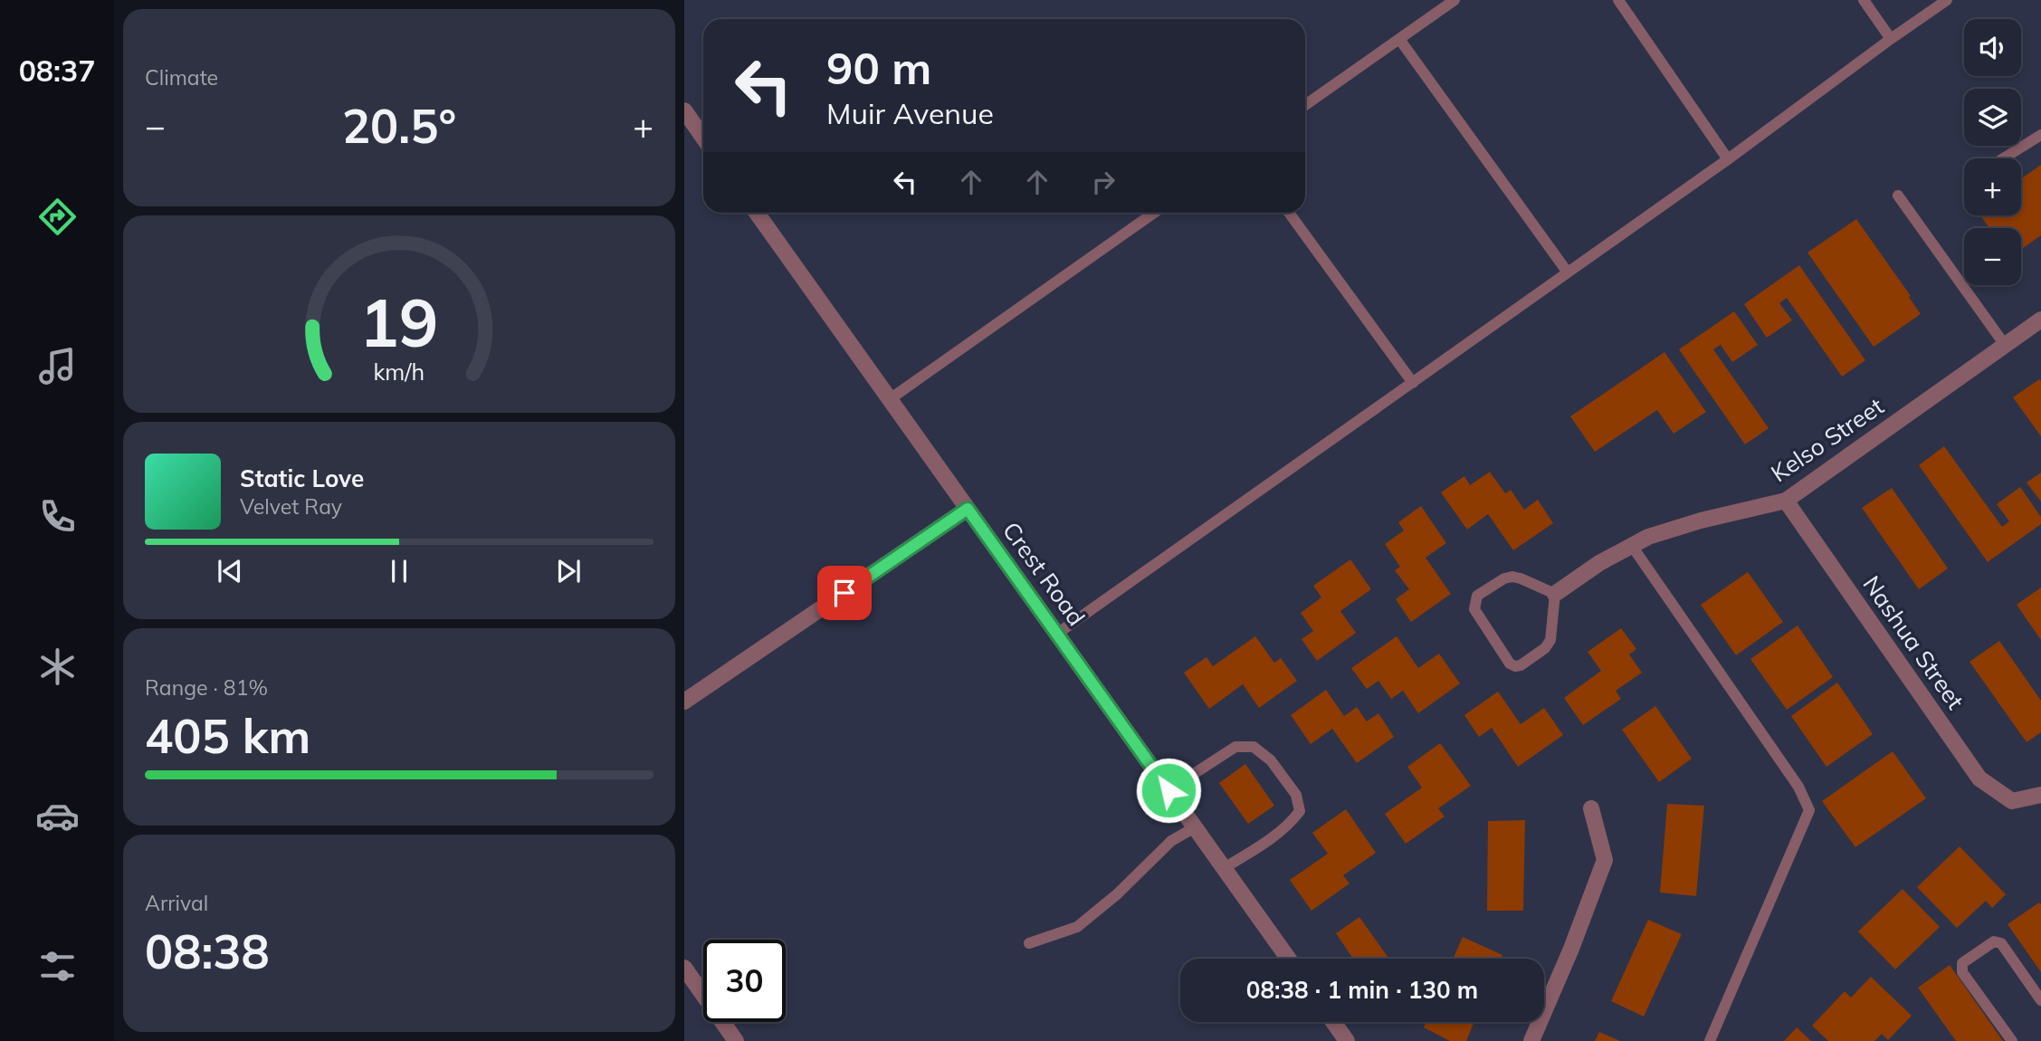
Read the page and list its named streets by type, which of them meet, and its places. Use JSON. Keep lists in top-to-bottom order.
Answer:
{
  "streets": {
    "street": ["Kelso Street", "Crest Road", "Nashua Street"]
  },
  "crossings": [
    ["Kelso Street", "Nashua Street"]
  ],
  "page": {
    "tabs": "08:37",
    "tile": [
      "Climate",
      ["Range · 81%", "405 km"],
      ["Arrival", "08:38"]
    ],
    "map_buttons": ["+", "−"],
    "turn": ["90 m", "Muir Avenue"],
    "heat": ["−", "20.5°", "+"],
    "song": ["Static Love", "Velvet Ray"],
    "limit": "30",
    "trip": "08:38 · 1 min · 130 m",
    "gauge": ["19", "km/h"]
  }
}
